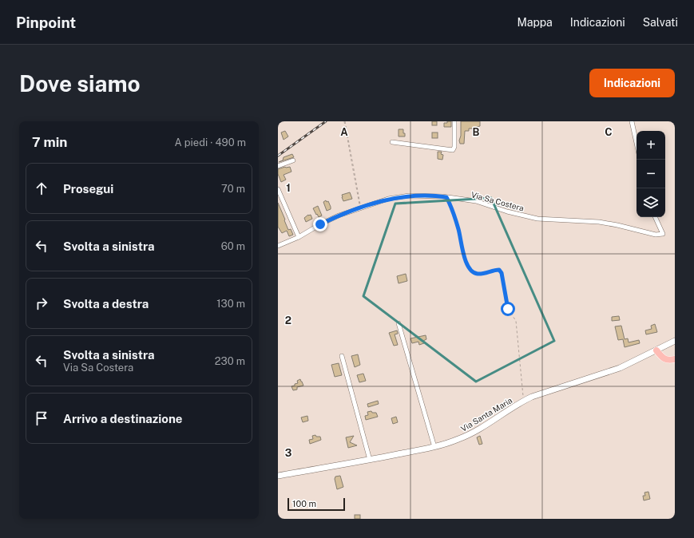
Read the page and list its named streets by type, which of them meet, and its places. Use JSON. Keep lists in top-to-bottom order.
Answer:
{
  "streets": {
    "street": ["Via Sa Costera", "Via Santa Maria"]
  },
  "scale_bar": "100 m",
  "page": {
    "header": "Pinpoint",
    "nav": ["Mappa", "Indicazioni", "Salvati"],
    "buttons": "Indicazioni",
    "title": "Dove siamo",
    "heading": ["7 min", "A piedi · 490 m"],
    "map_buttons": ["+", "−"],
    "list": [
      ["Prosegui", "70 m"],
      ["Svolta a sinistra", "60 m"],
      ["Svolta a destra", "130 m"],
      ["Svolta a sinistra", "Via Sa Costera", "230 m"],
      "Arrivo a destinazione"
    ],
    "scale": "100 m"
  },
  "grid": {
    "columns": ["A", "B", "C"],
    "rows": ["1", "2", "3"]
  }
}
